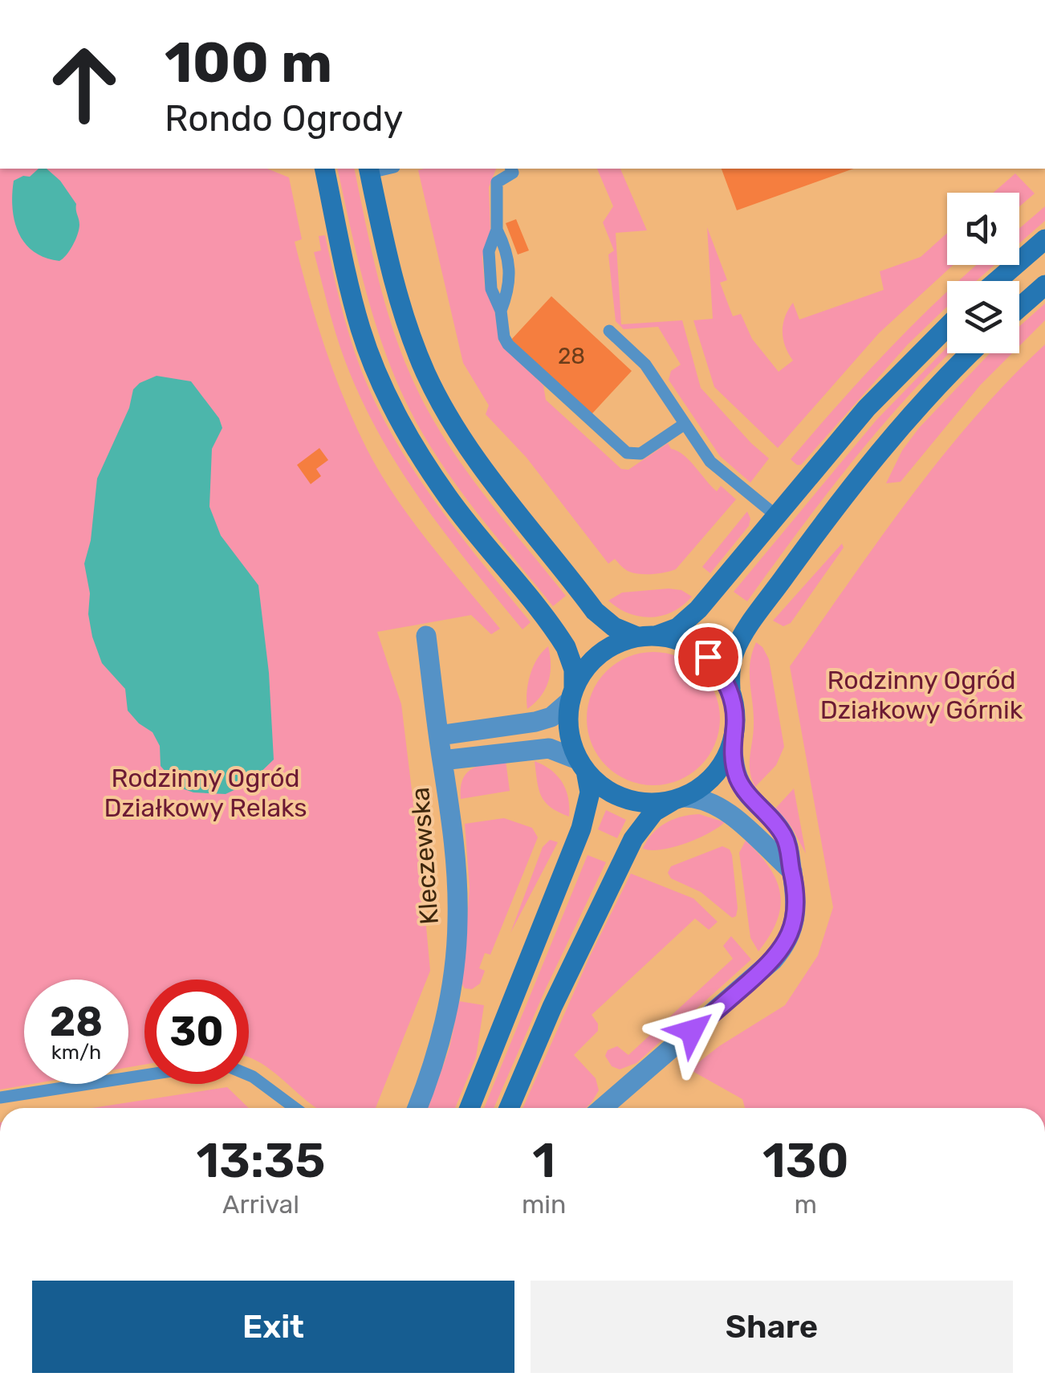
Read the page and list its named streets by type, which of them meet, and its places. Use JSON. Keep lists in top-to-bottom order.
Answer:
{
  "streets": {
    "street": ["Kleczewska"]
  },
  "parks": ["Rodzinny Ogród Działkowy Górnik", "Rodzinny Ogród Działkowy Relaks"],
  "house_numbers": ["28"],
  "page": {
    "turn": ["100 m", "Rondo Ogrody"],
    "speed": "28 km/h",
    "limit": "30",
    "eta": [
      "13:35",
      "Arrival",
      "1",
      "min",
      "130",
      "m"
    ],
    "buttons": ["Exit", "Share"]
  }
}
